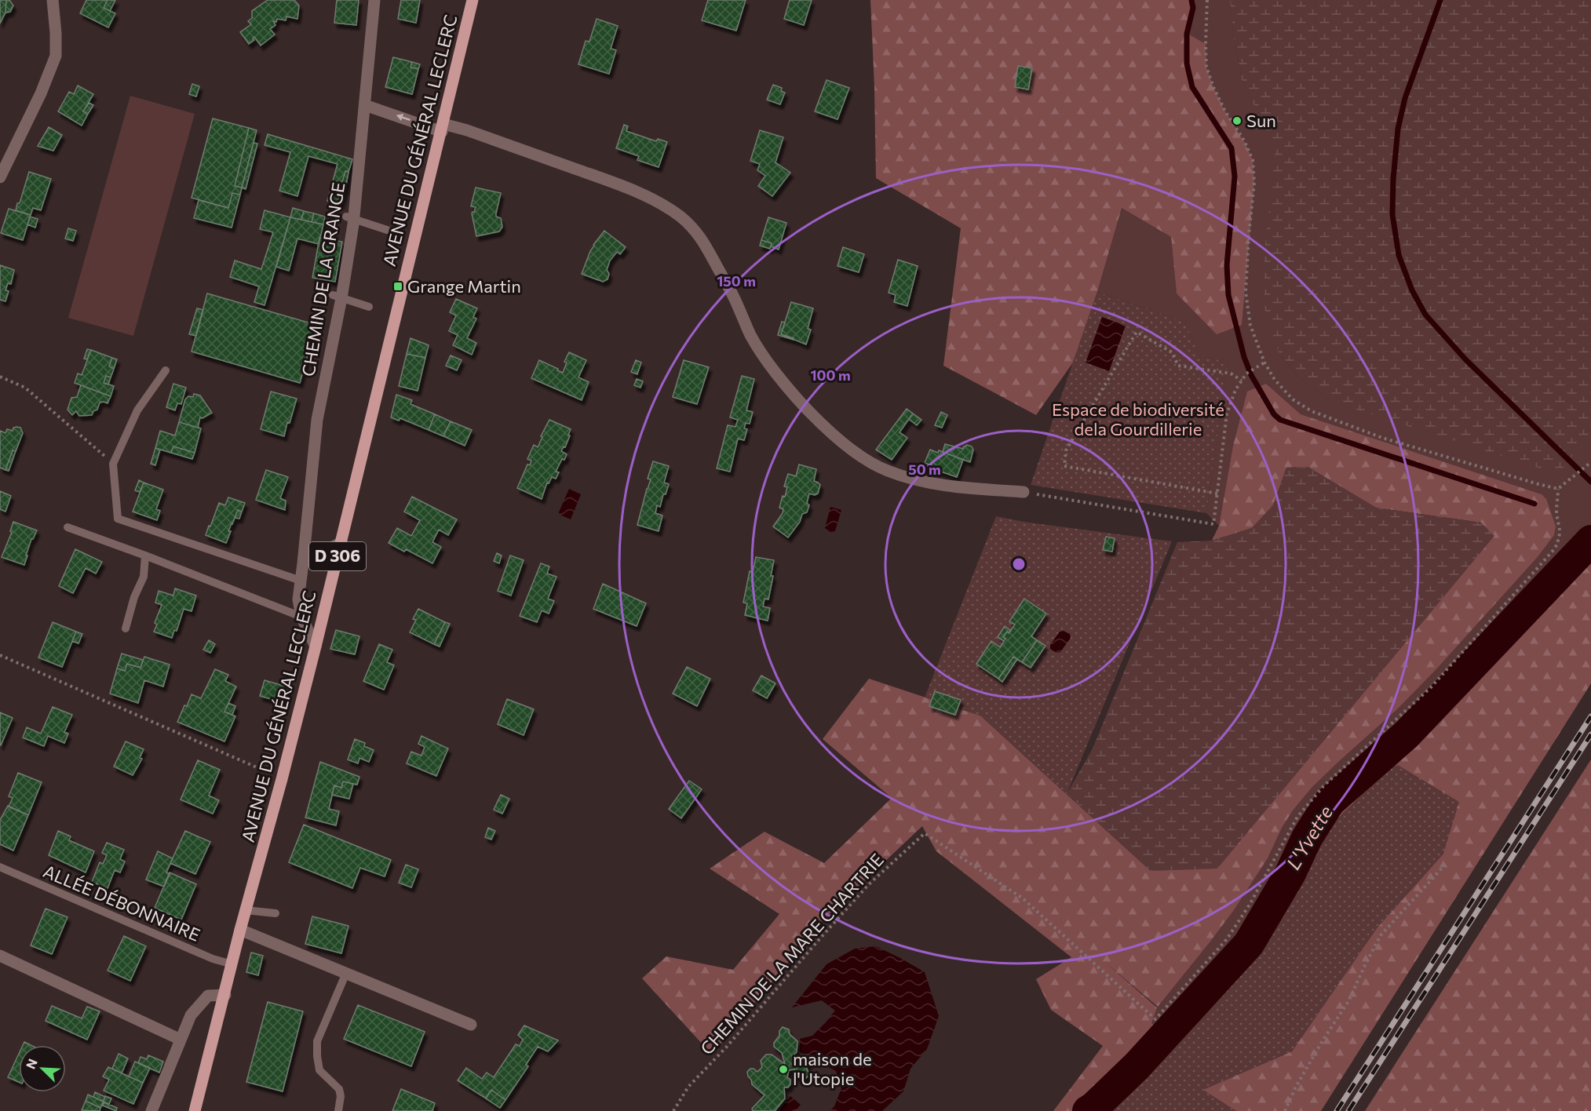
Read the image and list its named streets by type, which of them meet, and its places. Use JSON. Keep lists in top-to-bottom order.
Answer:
{
  "streets": {
    "main road": ["AVENUE DU GÉNÉRAL LECLERC", "D 306"],
    "street": ["CHEMIN DE LA GRANGE"],
    "lane": ["ALLÉE DÉBONNAIRE"],
    "path": ["CHEMIN DE LA MARE CHARTRIE"]
  },
  "crossings": [
    ["AVENUE DU GÉNÉRAL LECLERC", "CHEMIN DE LA GRANGE"],
    ["AVENUE DU GÉNÉRAL LECLERC", "ALLÉE DÉBONNAIRE"]
  ],
  "water": ["L'Yvette"],
  "parks": ["Espace de biodiversité dela Gourdillerie"],
  "places": {
    "other": ["Sun", "maison de l'Utopie"],
    "transit": ["Grange Martin"]
  },
  "north": "top left",
  "rings": ["150 m", "100 m", "50 m"]
}
